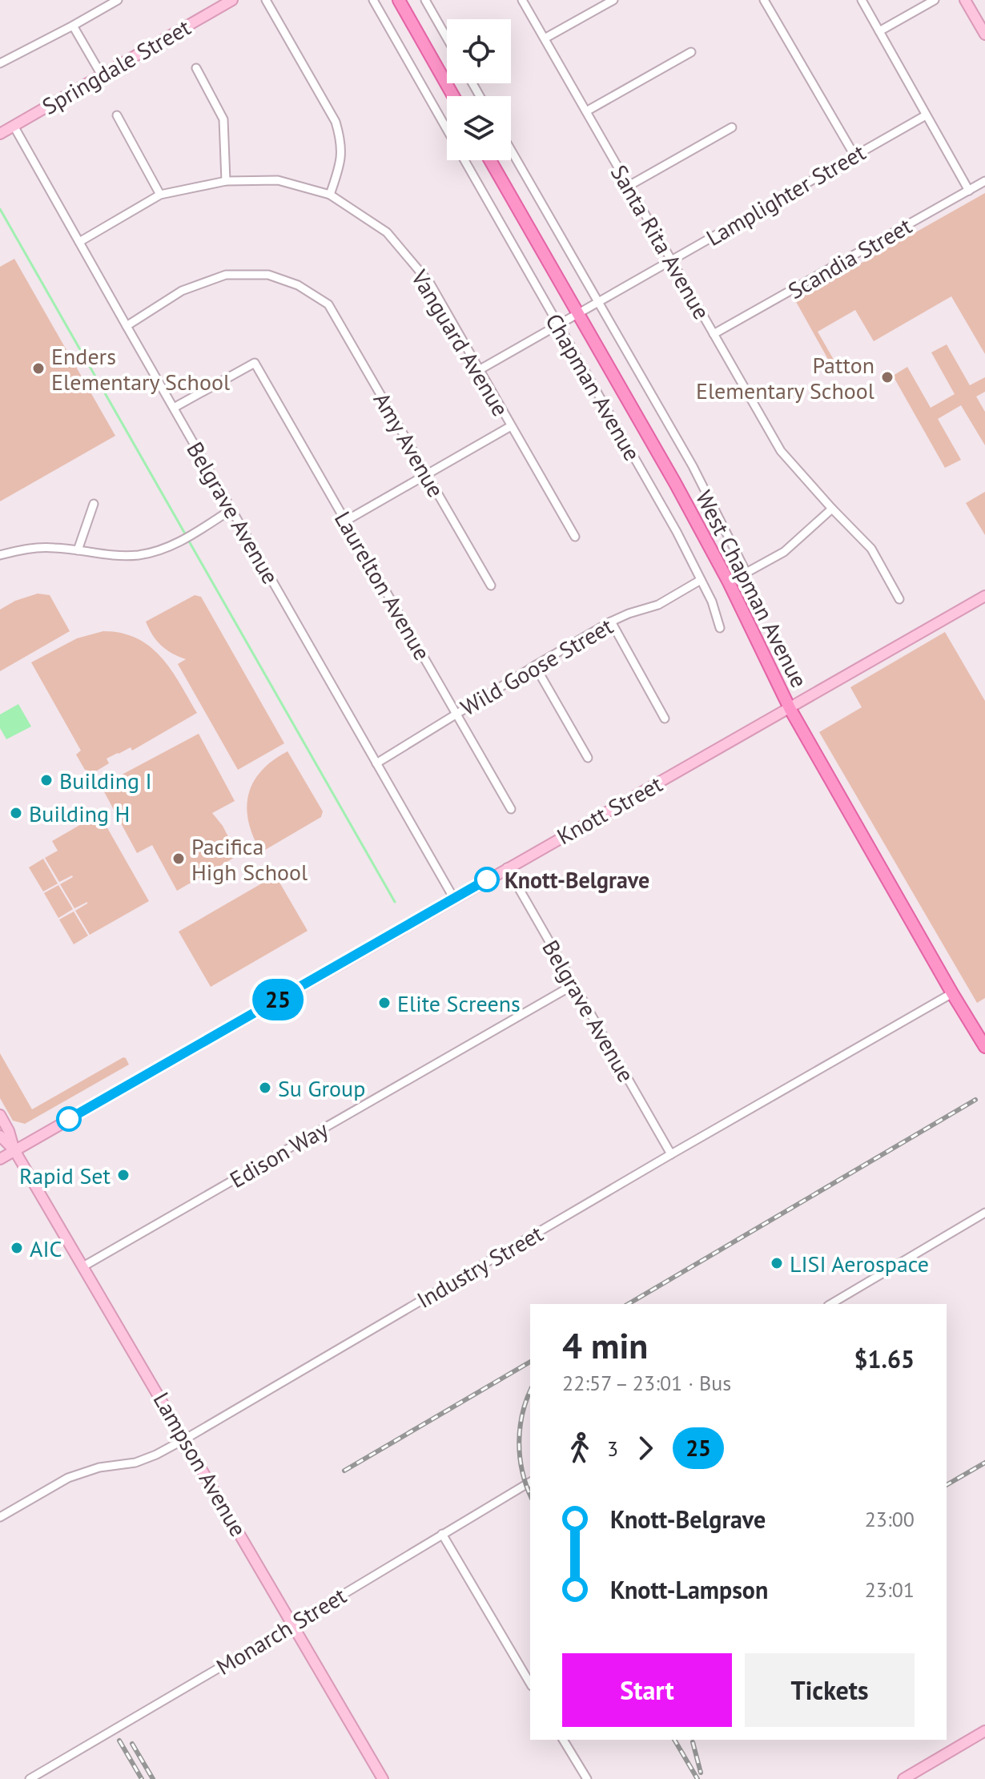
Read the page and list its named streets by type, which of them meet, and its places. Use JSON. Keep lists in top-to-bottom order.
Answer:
{
  "streets": {
    "main road": [
      "Springdale Street",
      "West Chapman Avenue",
      "Knott Street",
      "Lampson Avenue"
    ],
    "street": [
      "Lamplighter Street",
      "Santa Rita Avenue",
      "Scandia Street",
      "Vanguard Avenue",
      "Chapman Avenue",
      "Amy Avenue",
      "Belgrave Avenue",
      "Laurelton Avenue",
      "Wild Goose Street",
      "Edison Way",
      "Industry Street",
      "Monarch Street"
    ]
  },
  "crossings": [
    ["Springdale Street", "Belgrave Avenue"],
    ["Lamplighter Street", "Santa Rita Avenue"],
    ["Lamplighter Street", "Vanguard Avenue"],
    ["Lamplighter Street", "Chapman Avenue"],
    ["Lamplighter Street", "West Chapman Avenue"],
    ["Santa Rita Avenue", "Scandia Street"],
    ["Vanguard Avenue", "Belgrave Avenue"],
    ["Chapman Avenue", "Wild Goose Street"],
    ["Amy Avenue", "Belgrave Avenue"],
    ["Belgrave Avenue", "Laurelton Avenue"],
    ["Belgrave Avenue", "Wild Goose Street"],
    ["Belgrave Avenue", "Knott Street"],
    ["Belgrave Avenue", "Edison Way"],
    ["Belgrave Avenue", "Industry Street"],
    ["Laurelton Avenue", "Wild Goose Street"],
    ["West Chapman Avenue", "Knott Street"],
    ["West Chapman Avenue", "Industry Street"],
    ["Knott Street", "Lampson Avenue"],
    ["Edison Way", "Lampson Avenue"],
    ["Industry Street", "Lampson Avenue"],
    ["Lampson Avenue", "Monarch Street"]
  ],
  "places": [
    "Enders Elementary School",
    "Patton Elementary School",
    "Building I",
    "Building H",
    "Pacifica High School",
    "Knott-Belgrave",
    "Elite Screens",
    "Su Group",
    "Rapid Set",
    "AIC",
    "LISI Aerospace"
  ],
  "lines": ["bus line 25"],
  "page": {
    "on_map": "25",
    "heading": ["4 min", "22:57 – 23:01 · Bus", "$1.65"],
    "legs": ["3", "25"],
    "list": [
      {
        "name": "Knott-Belgrave",
        "value": "23:00"
      },
      {
        "name": "Knott-Lampson",
        "value": "23:01"
      }
    ],
    "buttons": ["Start", "Tickets"]
  }
}
